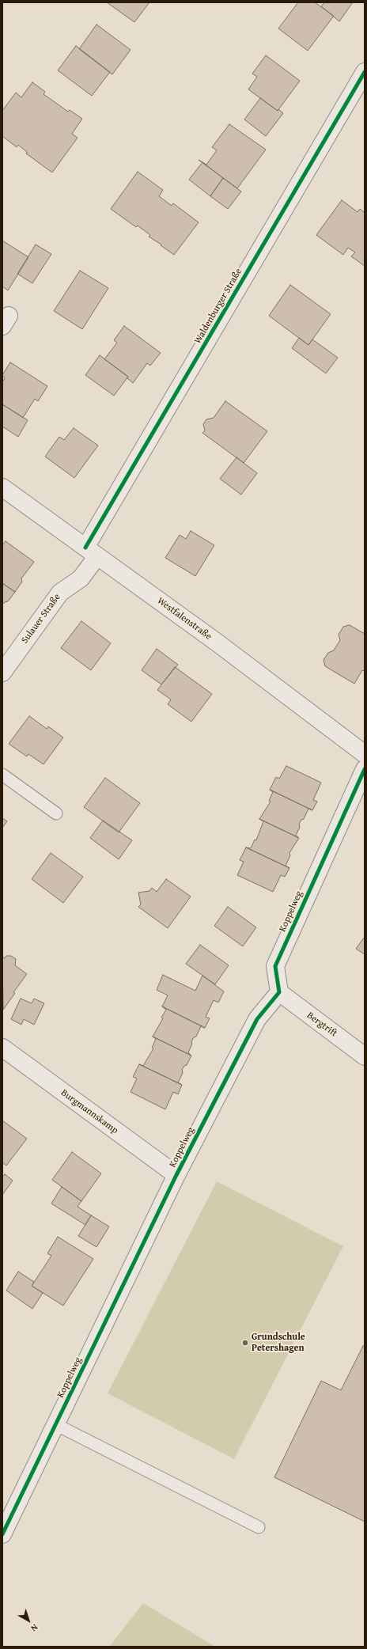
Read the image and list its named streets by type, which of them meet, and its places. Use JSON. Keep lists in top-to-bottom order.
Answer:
{
  "streets": {
    "street": [
      "Waldenburger Straße",
      "Sulauer Straße",
      "Westfalenstraße",
      "Koppelweg",
      "Bergtrift",
      "Burgmannskamp"
    ]
  },
  "crossings": [
    ["Waldenburger Straße", "Sulauer Straße"],
    ["Waldenburger Straße", "Westfalenstraße"],
    ["Sulauer Straße", "Westfalenstraße"],
    ["Koppelweg", "Bergtrift"],
    ["Koppelweg", "Burgmannskamp"]
  ],
  "places": ["Grundschule Petershagen"],
  "north": "bottom right"
}
